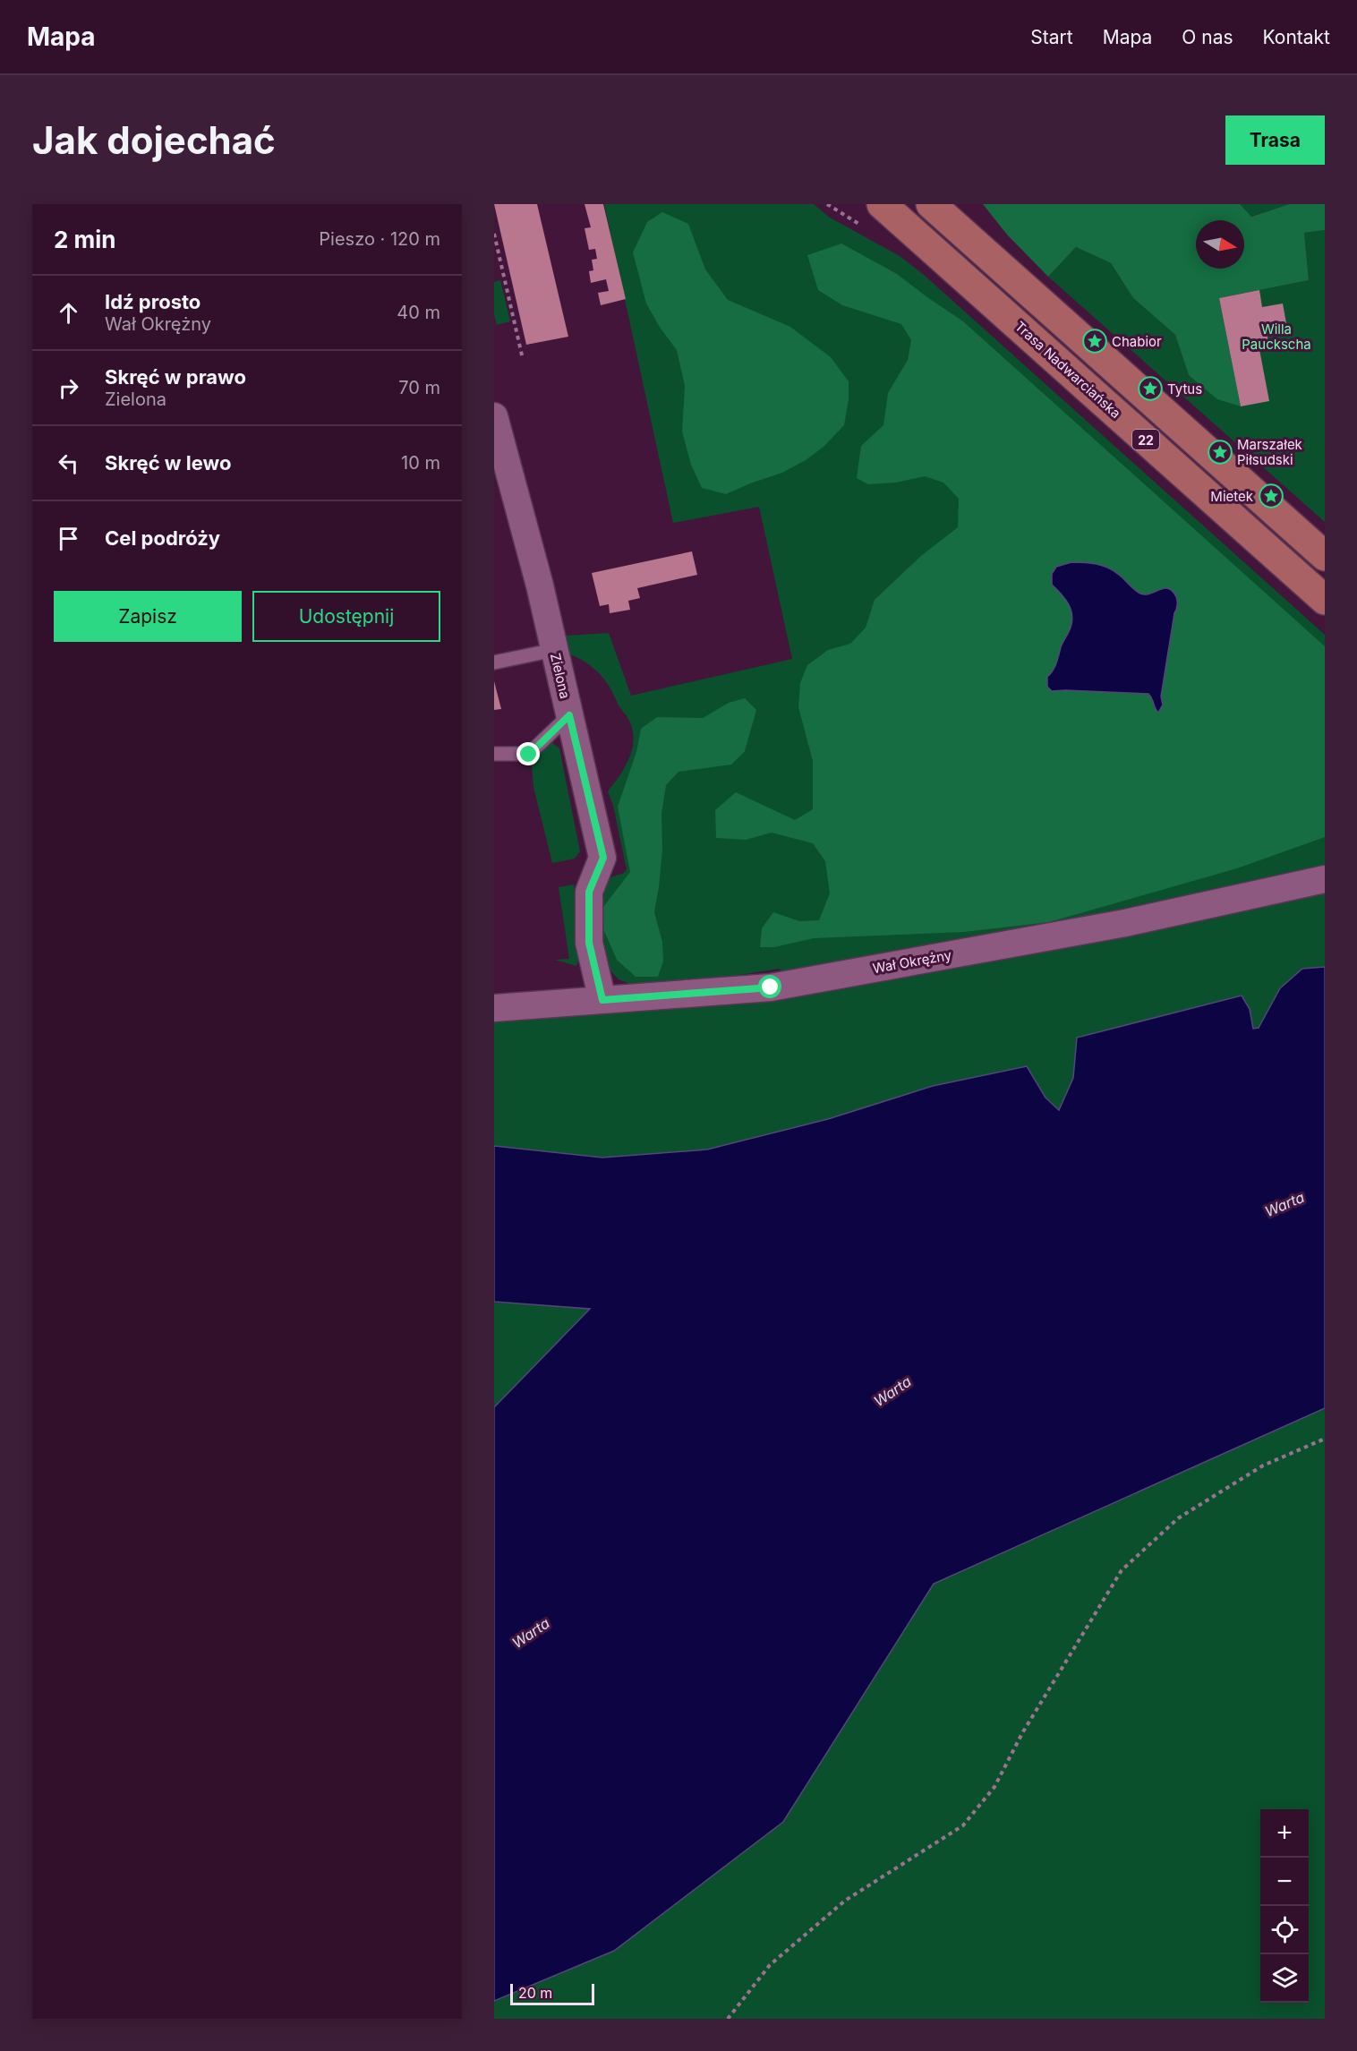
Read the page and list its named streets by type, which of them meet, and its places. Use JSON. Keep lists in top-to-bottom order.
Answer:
{
  "streets": {
    "main road": ["Trasa Nadwarciańska", "22"],
    "street": ["Zielona", "Wał Okrężny"]
  },
  "crossings": [
    ["Zielona", "Wał Okrężny"]
  ],
  "water": ["Warta"],
  "parks": ["Willa Pauckscha"],
  "places": {
    "place": [
      "Chabior",
      "Tytus",
      "Marszałek Piłsudski",
      "Mietek"
    ]
  },
  "scale_bar": "20 m",
  "north": "right",
  "page": {
    "header": "Mapa",
    "nav": [
      "Start",
      "Mapa",
      "O nas",
      "Kontakt"
    ],
    "buttons": [
      "Trasa",
      ["Zapisz", "Udostępnij"]
    ],
    "title": "Jak dojechać",
    "heading": ["2 min", "Pieszo · 120 m"],
    "list": [
      ["Idź prosto", "Wał Okrężny", "40 m"],
      ["Skręć w prawo", "Zielona", "70 m"],
      ["Skręć w lewo", "10 m"],
      "Cel podróży"
    ],
    "map_buttons": ["+", "−"],
    "scale": "20 m"
  }
}
